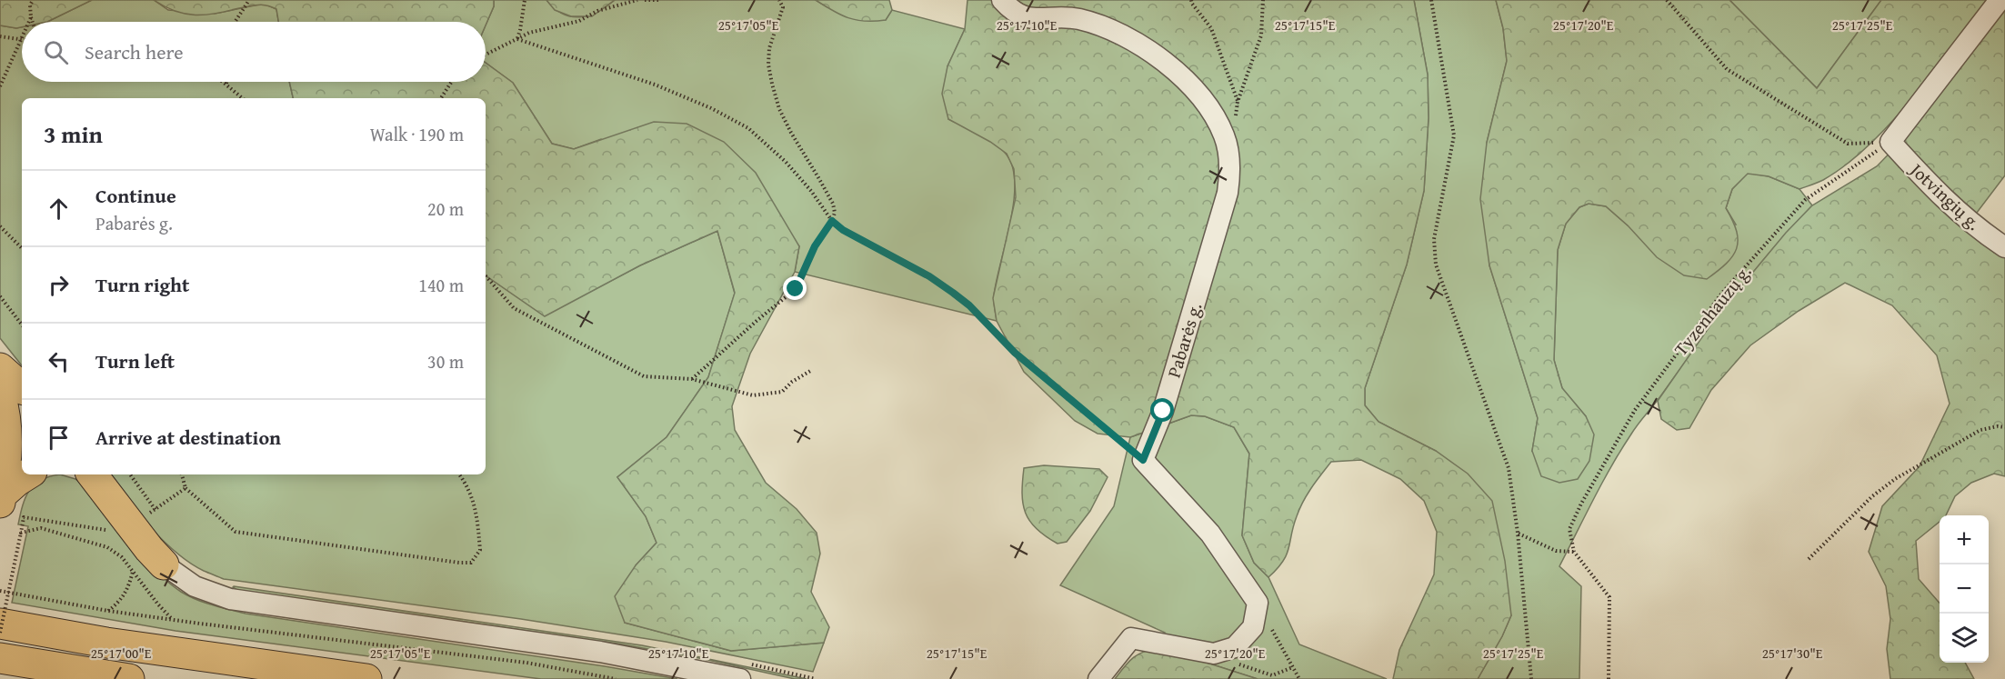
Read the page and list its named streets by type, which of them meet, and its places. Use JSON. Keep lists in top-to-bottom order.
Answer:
{
  "streets": {
    "street": ["Jotvingių g.", "Pabarės g."],
    "path": ["Tyzenhauzų g."]
  },
  "crossings": [
    ["Jotvingių g.", "Tyzenhauzų g."]
  ],
  "page": {
    "search": "Search here",
    "heading": ["3 min", "Walk · 190 m"],
    "list": [
      ["Continue", "Pabarės g.", "20 m"],
      ["Turn right", "140 m"],
      ["Turn left", "30 m"],
      "Arrive at destination"
    ],
    "map_buttons": ["+", "−"]
  },
  "coordinates": [
    "25°17'05\"E",
    "25°17'10\"E",
    "25°17'15\"E",
    "25°17'25\"E",
    "25°17'20\"E",
    "25°17'00\"E",
    "25°17'30\"E"
  ]
}
